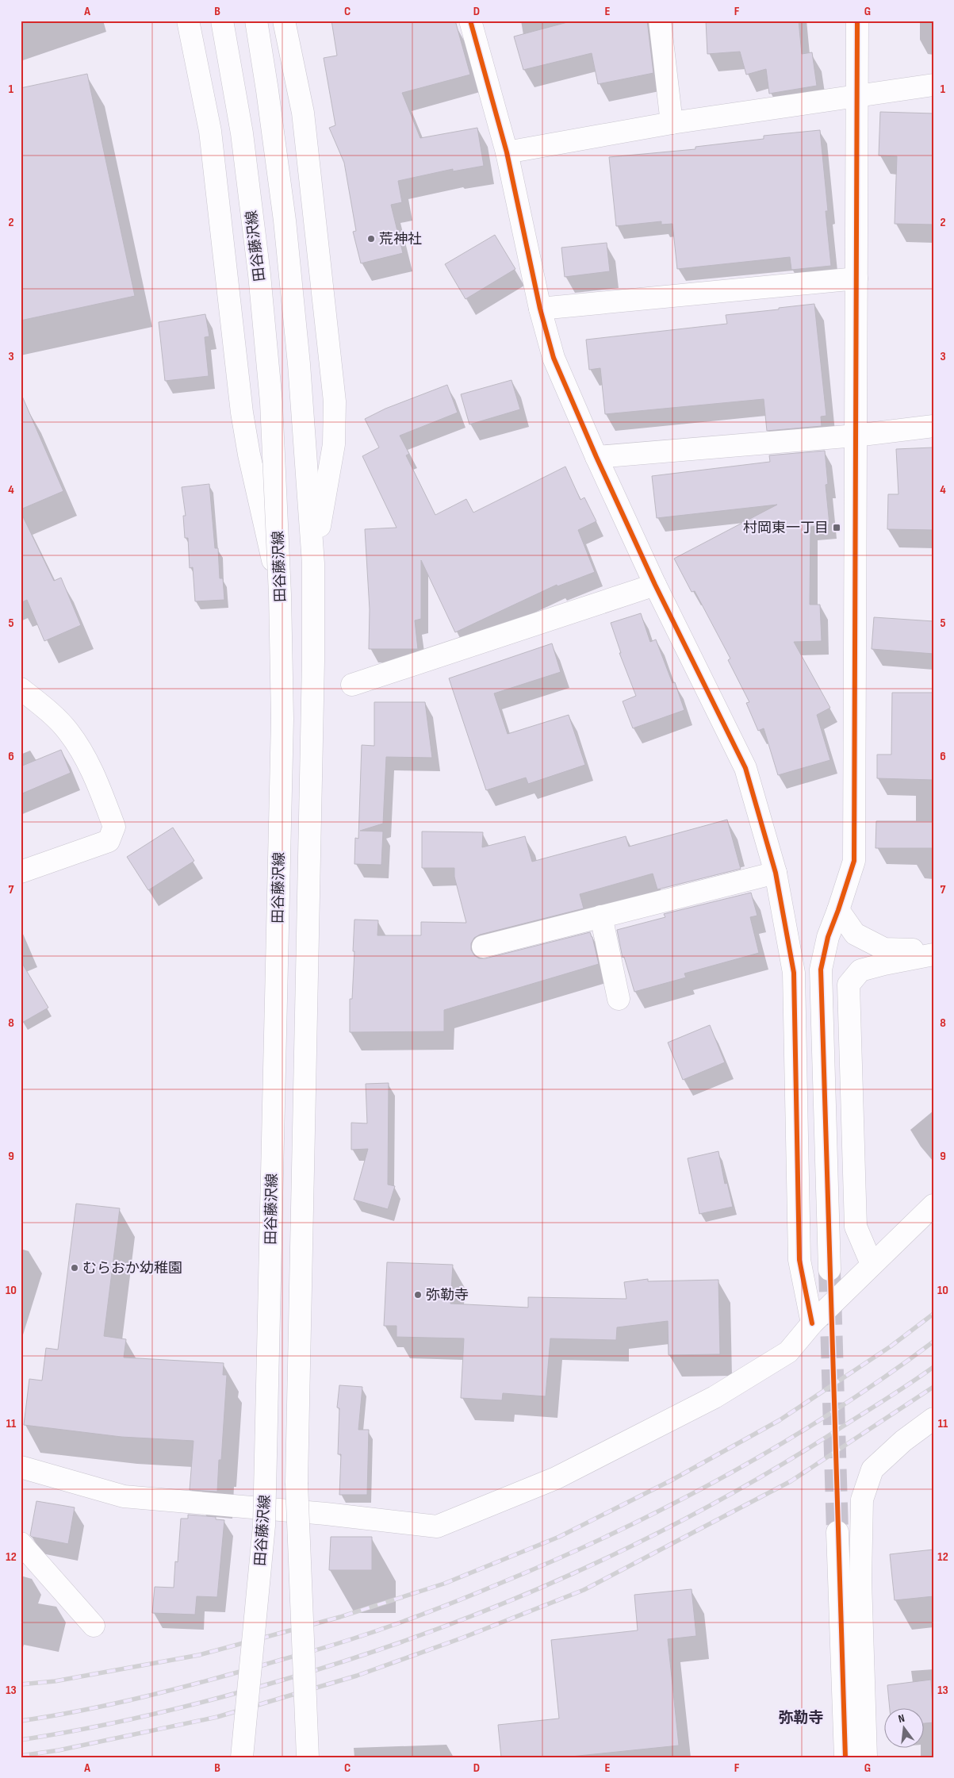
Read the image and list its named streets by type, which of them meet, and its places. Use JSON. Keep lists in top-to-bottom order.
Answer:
{
  "streets": {
    "street": ["田谷藤沢線"]
  },
  "districts": ["弥勒寺"],
  "places": {
    "other": ["荒神社", "むらおか幼稚園", "弥勒寺"],
    "transit": ["村岡東一丁目"]
  },
  "north": "top",
  "grid": {
    "columns": [
      "A",
      "B",
      "C",
      "D",
      "E",
      "F",
      "G"
    ],
    "rows": [
      "1",
      "2",
      "3",
      "4",
      "5",
      "6",
      "7",
      "8",
      "9",
      "10",
      "11",
      "12",
      "13"
    ]
  }
}
